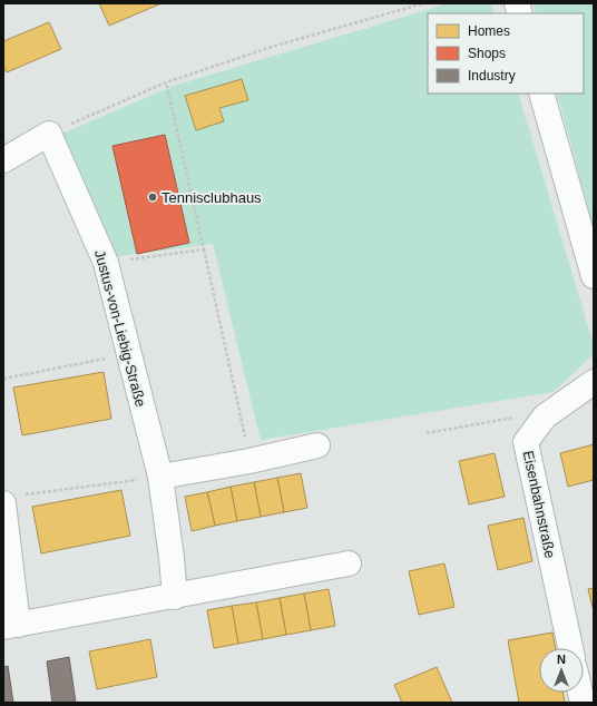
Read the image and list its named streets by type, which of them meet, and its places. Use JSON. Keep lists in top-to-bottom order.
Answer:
{
  "streets": {
    "street": ["Justus-von-Liebig-Straße", "Eisenbahnstraße"]
  },
  "places": ["Tennisclubhaus"],
  "legend": ["Homes", "Shops", "Industry"],
  "north": "top"
}
